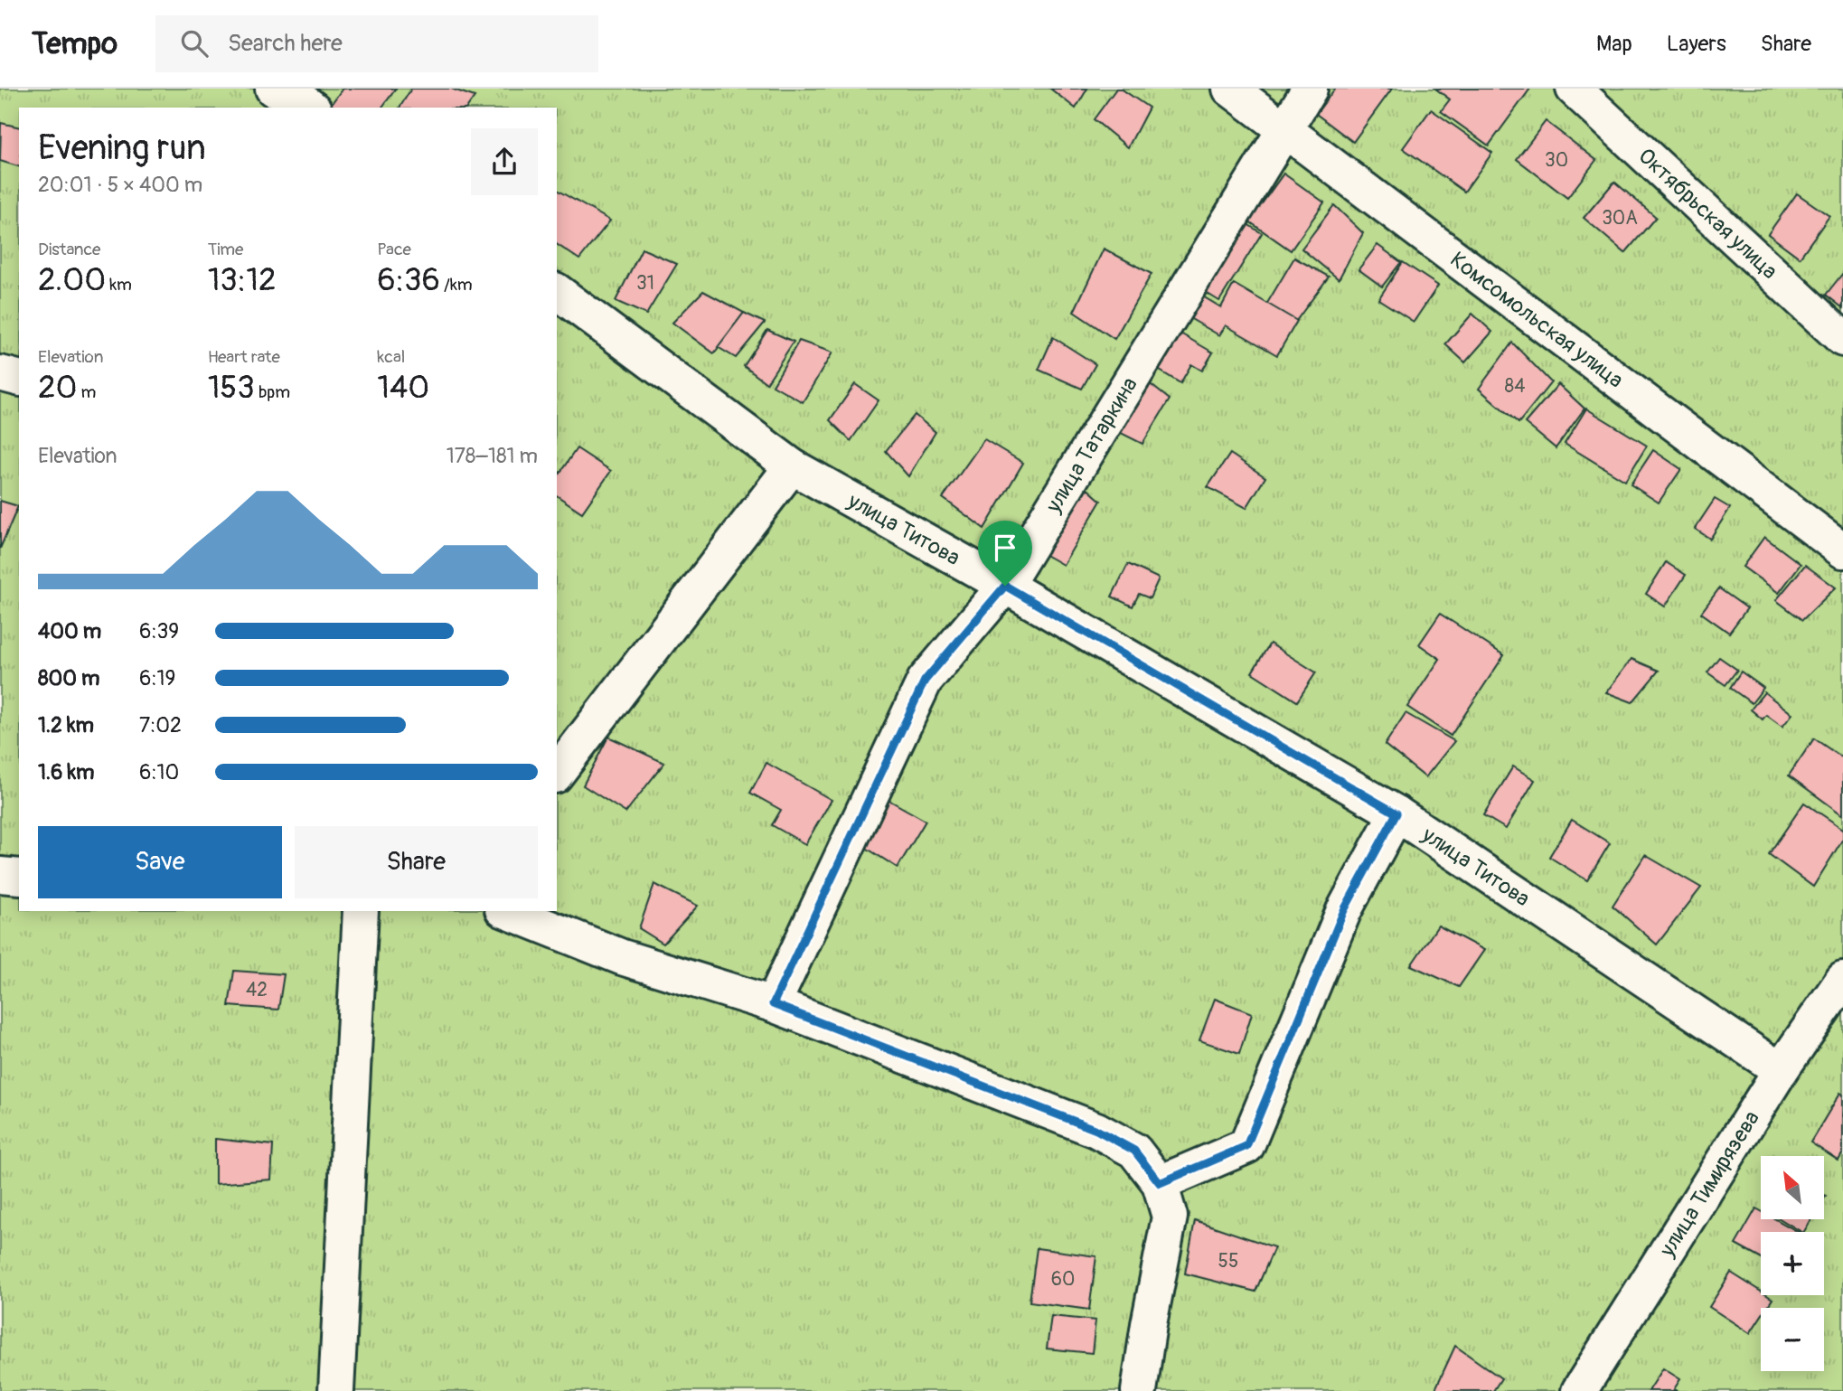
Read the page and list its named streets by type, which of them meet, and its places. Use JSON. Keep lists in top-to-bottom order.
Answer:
{
  "streets": {
    "street": [
      "Октябрьская улица",
      "Комсомольская улица",
      "улица Татаркина",
      "улица Титова",
      "улица Тимирязева"
    ]
  },
  "crossings": [
    ["Комсомольская улица", "улица Татаркина"],
    ["улица Татаркина", "улица Титова"],
    ["улица Титова", "улица Тимирязева"]
  ],
  "house_numbers": [
    "30",
    "30А",
    "31",
    "84",
    "42",
    "55",
    "60"
  ],
  "north": "top left",
  "page": {
    "header": "Tempo",
    "search": "Search here",
    "nav": ["Map", "Layers", "Share"],
    "heading": ["Evening run", "20:01 · 5 × 400 m"],
    "stats": [
      ["Distance", "2.00 km"],
      ["Time", "13:12"],
      ["Pace", "6:36 /km"],
      ["Elevation", "20 m"],
      ["Heart rate", "153 bpm"],
      ["kcal", "140"]
    ],
    "chart": ["Elevation", "178–181 m"],
    "list": [
      {
        "name": "400 m",
        "note": "6:39"
      },
      {
        "name": "800 m",
        "note": "6:19"
      },
      {
        "name": "1.2 km",
        "note": "7:02"
      },
      {
        "name": "1.6 km",
        "note": "6:10"
      }
    ],
    "buttons": ["Save", "Share"],
    "map_buttons": ["+", "−"]
  }
}
